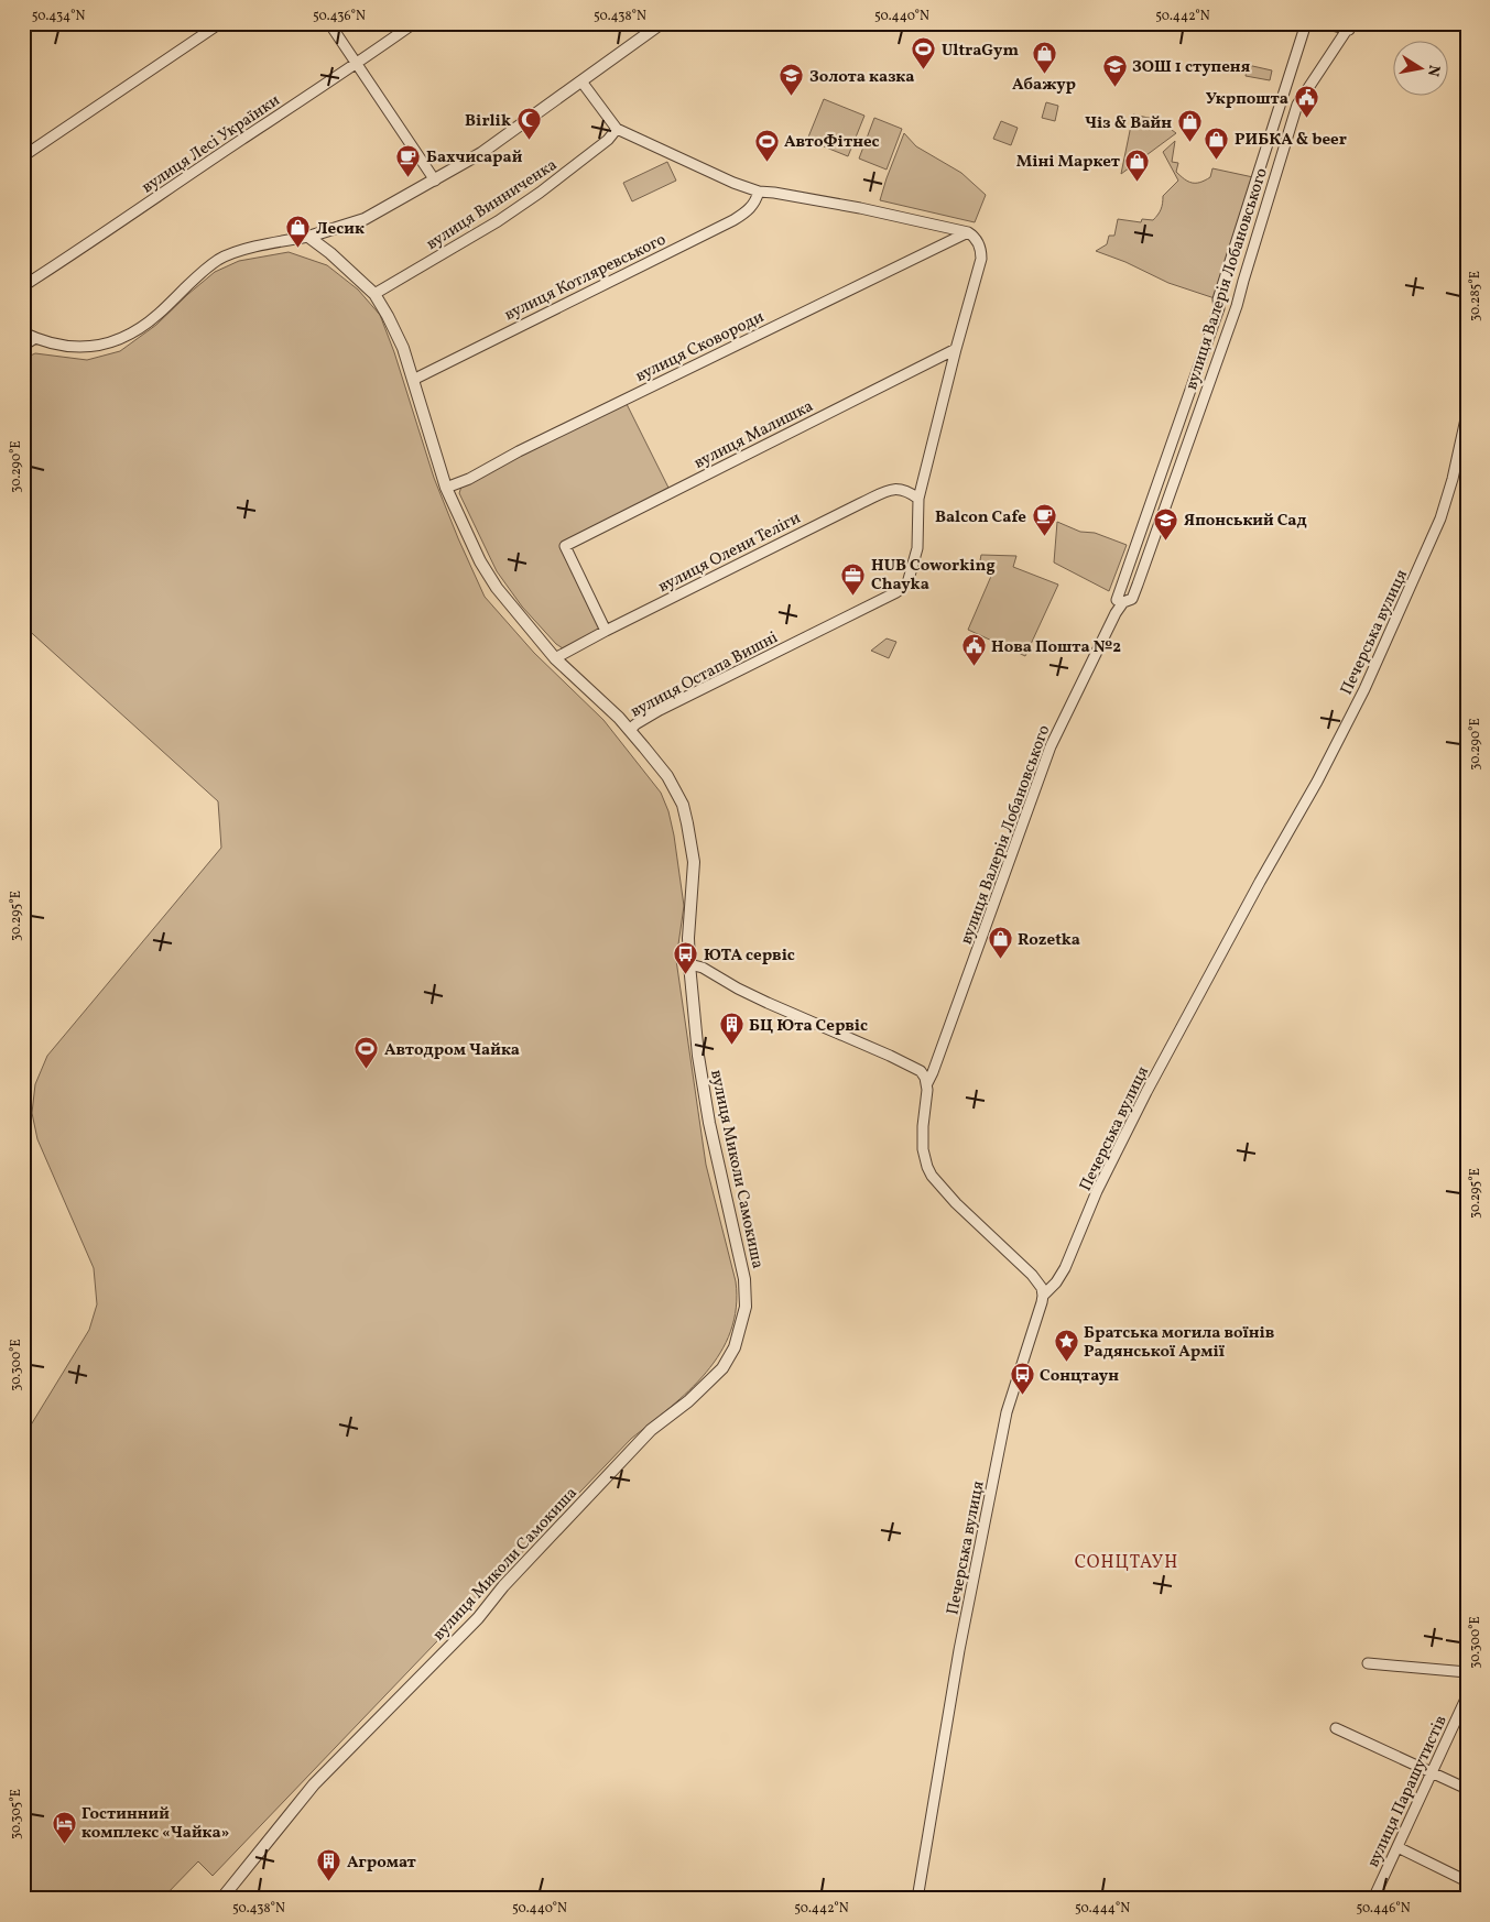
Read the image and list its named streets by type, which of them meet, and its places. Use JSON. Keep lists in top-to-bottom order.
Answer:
{
  "streets": {
    "street": [
      "вулиця Лесі Українки",
      "вулиця Винниченка",
      "вулиця Котляревського",
      "вулиця Валерія Лобановського",
      "вулиця Сковороди",
      "вулиця Малишка",
      "вулиця Олени Теліги",
      "Печерська вулиця",
      "вулиця Остапа Вишні",
      "вулиця Миколи Самокиша",
      "вулиця Парашутистів"
    ]
  },
  "crossings": [
    ["вулиця Винниченка", "вулиця Миколи Самокиша"],
    ["вулиця Котляревського", "вулиця Миколи Самокиша"],
    ["вулиця Валерія Лобановського", "Печерська вулиця"],
    ["вулиця Сковороди", "вулиця Миколи Самокиша"],
    ["вулиця Малишка", "вулиця Олени Теліги"],
    ["вулиця Олени Теліги", "вулиця Остапа Вишні"],
    ["вулиця Олени Теліги", "вулиця Миколи Самокиша"],
    ["вулиця Остапа Вишні", "вулиця Миколи Самокиша"]
  ],
  "districts": ["СОНЦТАУН"],
  "places": {
    "sports": ["UltraGym", "АвтоФітнес", "Автодром Чайка"],
    "shop": [
      "Абажур",
      "Чіз & Вайн",
      "РИБКА & beer",
      "Міні Маркет",
      "Лесик",
      "Rozetka"
    ],
    "school or university": ["ЗОШ 1 ступеня", "Золота казка", "Японський Сад"],
    "public building": ["Укрпошта", "Нова Пошта №2"],
    "mosque": ["Birlik"],
    "cafe": ["Бахчисарай", "Balcon Cafe"],
    "office": ["HUB Coworking Chayka"],
    "bus stop": ["ЮТА сервіс", "Сонцтаун"],
    "building": ["БЦ Юта Сервіс", "Агромат"],
    "place": ["Братська могила воїнів Радянської Армії"],
    "hotel": ["Гостинний комплекс «Чайка»"]
  },
  "north": "right",
  "coordinates": [
    "50.434°N",
    "50.436°N",
    "50.438°N",
    "50.440°N",
    "50.442°N",
    "30.285°E",
    "30.290°E",
    "30.295°E",
    "30.300°E",
    "30.305°E",
    "50.444°N",
    "50.446°N"
  ]
}
